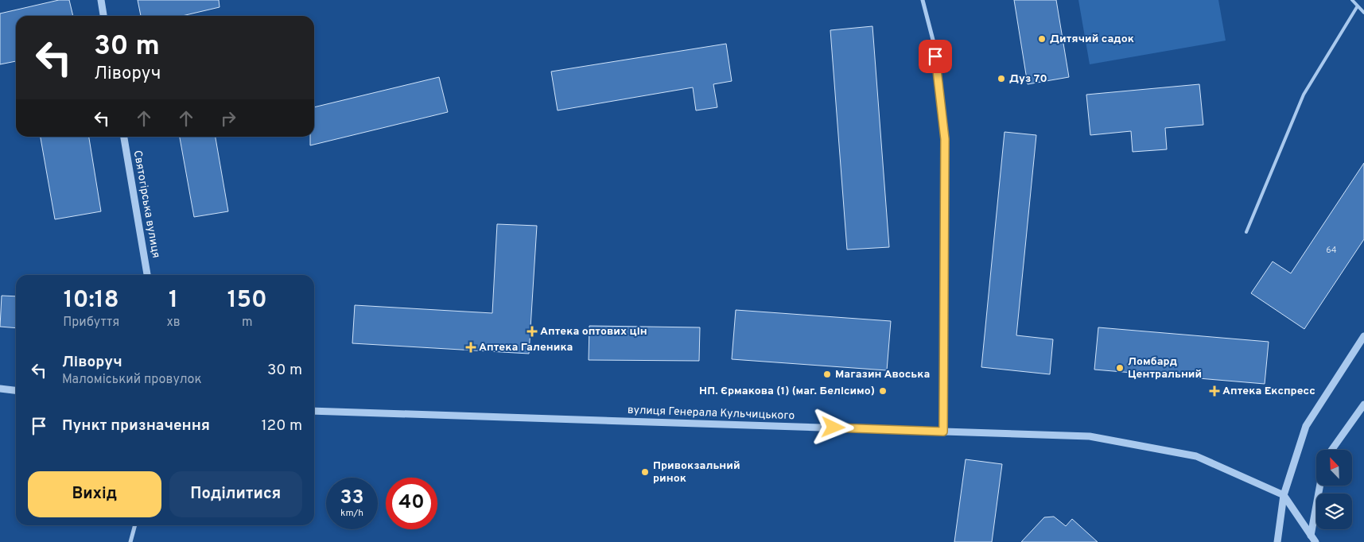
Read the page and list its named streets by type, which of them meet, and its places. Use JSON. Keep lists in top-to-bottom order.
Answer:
{
  "streets": {
    "street": ["Святогірська вулиця", "вулиця Генерала Кульчицького"]
  },
  "places": {
    "other": [
      "Дитячий садок",
      "Дуз 70",
      "Ломбард Центральний",
      "Магазин Авоська",
      "НП. Єрмакова (1) (маг. Белісимо)",
      "Привокзальний ринок"
    ],
    "health": ["Аптека оптових цін", "Аптека Галеника", "Аптека Експресс"]
  },
  "house_numbers": ["64"],
  "north": "top left",
  "page": {
    "turn": ["30 m", "Ліворуч"],
    "eta": [
      "10:18",
      "Прибуття",
      "1",
      "хв",
      "150",
      "m"
    ],
    "list": [
      {
        "name": "Ліворуч",
        "note": "Маломіський провулок",
        "value": "30 m"
      },
      {
        "name": "Пункт призначення",
        "value": "120 m"
      }
    ],
    "buttons": ["Вихід", "Поділитися"],
    "speed": "33 km/h",
    "limit": "40"
  }
}
